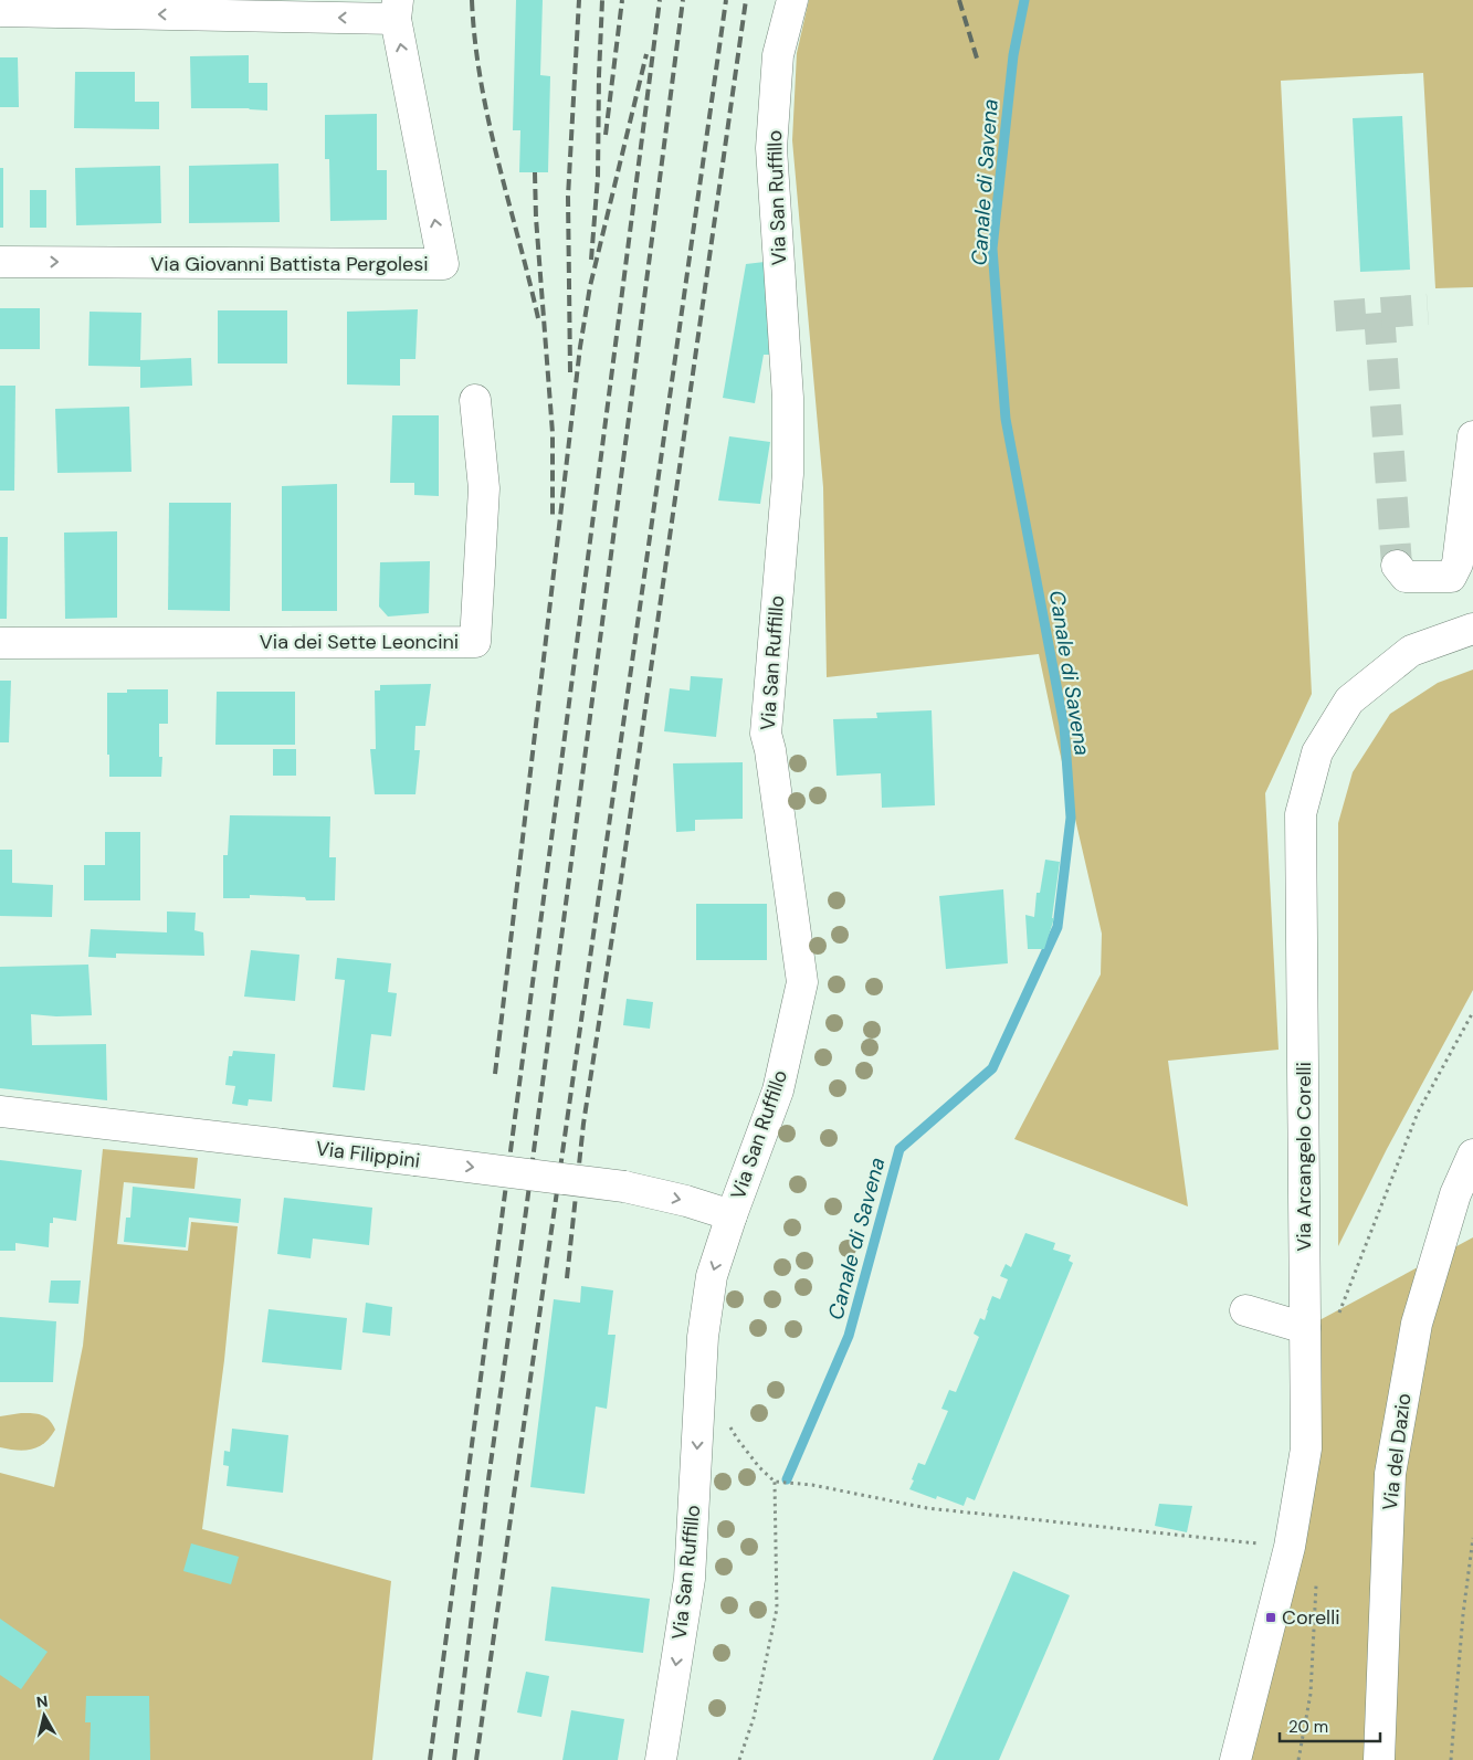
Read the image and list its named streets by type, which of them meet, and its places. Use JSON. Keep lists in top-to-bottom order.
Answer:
{
  "streets": {
    "street": [
      "Via San Ruffillo",
      "Via Giovanni Battista Pergolesi",
      "Via dei Sette Leoncini",
      "Via Filippini",
      "Via Arcangelo Corelli",
      "Via del Dazio"
    ]
  },
  "crossings": [
    ["Via San Ruffillo", "Via Filippini"]
  ],
  "one_way": ["Via Filippini"],
  "water": ["Canale di Savena"],
  "places": {
    "transit": ["Corelli"]
  },
  "scale_bar": "20 m",
  "north": "top"
}
